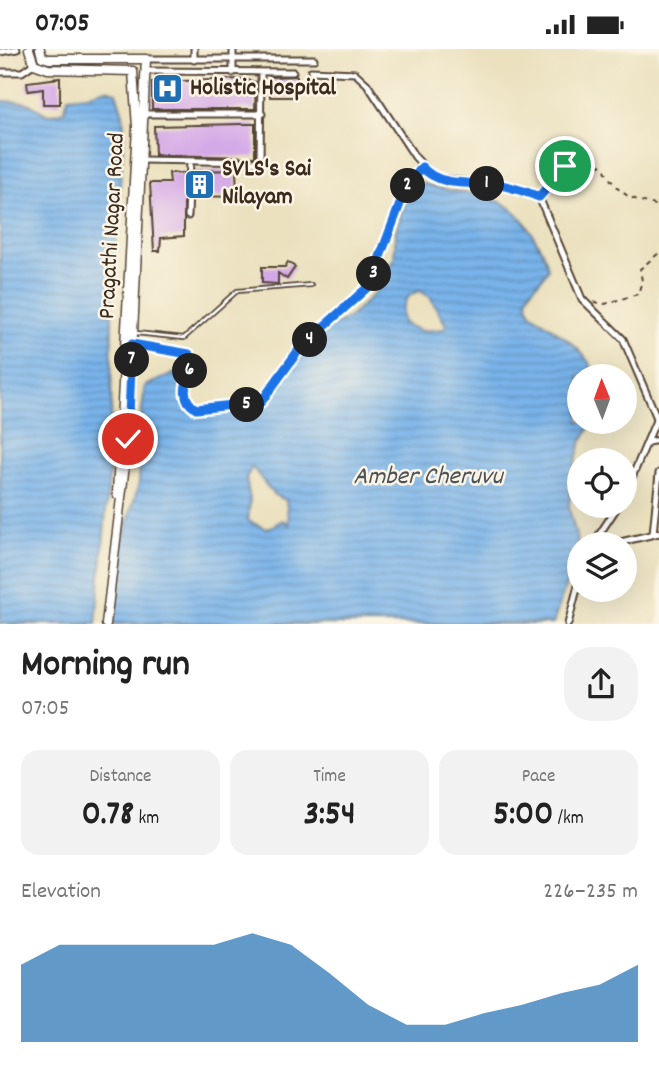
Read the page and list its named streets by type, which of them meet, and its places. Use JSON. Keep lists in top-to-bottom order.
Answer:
{
  "streets": {
    "main road": ["Pragathi Nagar Road"]
  },
  "water": ["Amber Cheruvu"],
  "places": {
    "hospital": ["Holistic Hospital"],
    "building": ["SVLS's Sai Nilayam"]
  },
  "north": "top",
  "page": {
    "status": "07:05",
    "pins": [
      "1",
      "2",
      "3",
      "4",
      "7",
      "6",
      "5"
    ],
    "heading": ["Morning run", "07:05"],
    "stats": [
      ["Distance", "0.78 km"],
      ["Time", "3:54"],
      ["Pace", "5:00 /km"]
    ],
    "chart": ["Elevation", "226–235 m"]
  }
}
